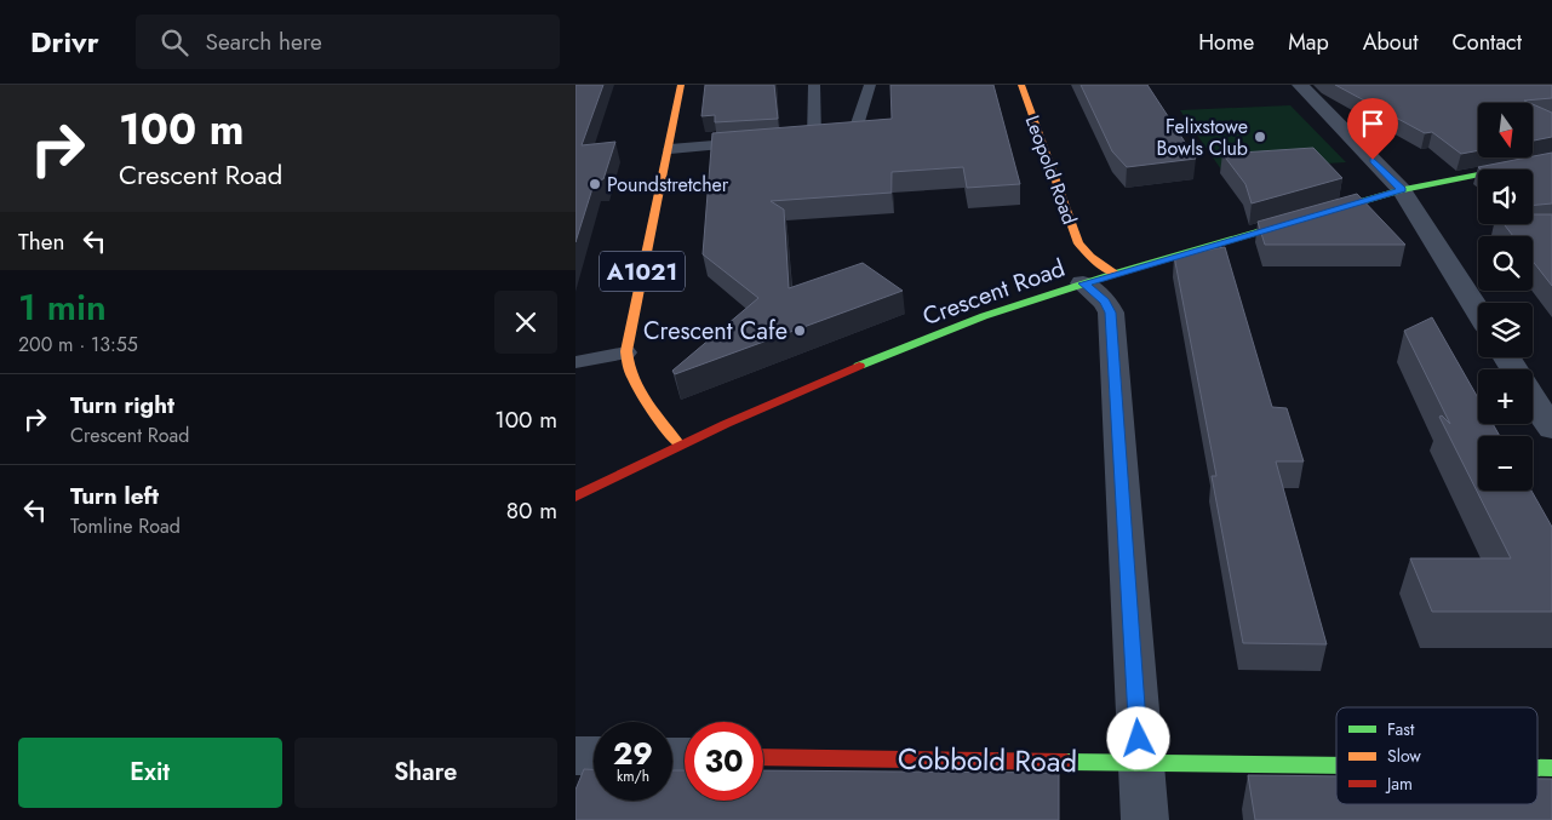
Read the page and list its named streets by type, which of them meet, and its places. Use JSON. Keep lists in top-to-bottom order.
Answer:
{
  "streets": {
    "main road": [
      "Leopold Road",
      "A1021",
      "Crescent Road",
      "Cobbold Road"
    ]
  },
  "crossings": [
    ["Leopold Road", "Crescent Road"],
    ["Leopold Road", "Cobbold Road"],
    ["A1021", "Crescent Road"]
  ],
  "places": ["Felixstowe Bowls Club", "Poundstretcher", "Crescent Cafe"],
  "legend": ["Fast", "Slow", "Jam"],
  "north": "bottom",
  "page": {
    "header": "Drivr",
    "search": "Search here",
    "nav": [
      "Home",
      "Map",
      "About",
      "Contact"
    ],
    "turn": ["100 m", "Crescent Road"],
    "map_buttons": ["+", "−"],
    "then": "Then",
    "heading": ["1 min", "200 m · 13:55"],
    "list": [
      {
        "name": "Turn right",
        "note": "Crescent Road",
        "value": "100 m"
      },
      {
        "name": "Turn left",
        "note": "Tomline Road",
        "value": "80 m"
      }
    ],
    "speed": "29 km/h",
    "limit": "30",
    "buttons": ["Exit", "Share"]
  }
}
